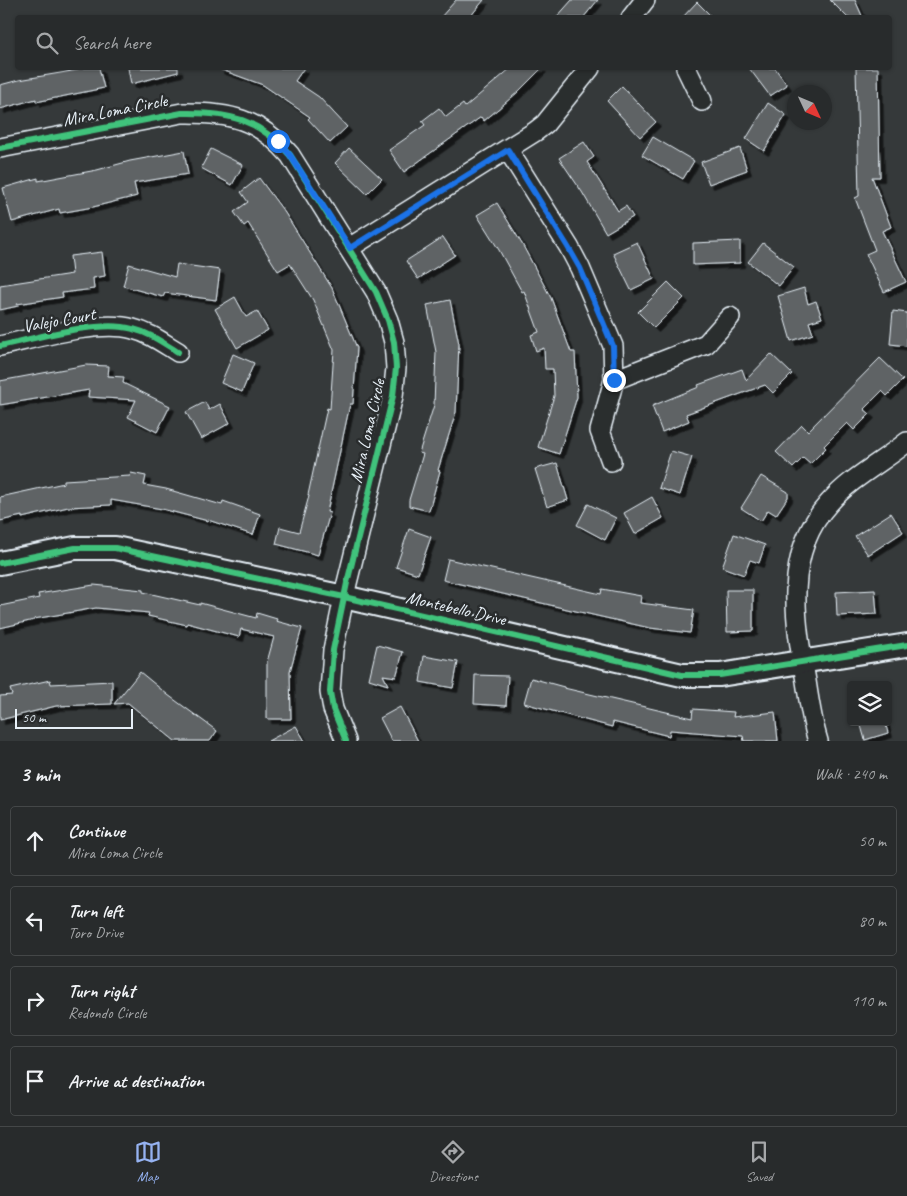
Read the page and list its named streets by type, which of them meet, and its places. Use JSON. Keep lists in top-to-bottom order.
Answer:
{
  "streets": {
    "street": ["Mira Loma Circle", "Valejo Court", "Montebello Drive"]
  },
  "crossings": [
    ["Mira Loma Circle", "Montebello Drive"]
  ],
  "scale_bar": "50 m",
  "north": "bottom right",
  "page": {
    "search": "Search here",
    "scale": "50 m",
    "heading": ["3 min", "Walk · 240 m"],
    "list": [
      ["Continue", "Mira Loma Circle", "50 m"],
      ["Turn left", "Toro Drive", "80 m"],
      ["Turn right", "Redondo Circle", "110 m"],
      "Arrive at destination"
    ],
    "nav": ["Map", "Directions", "Saved"]
  }
}
